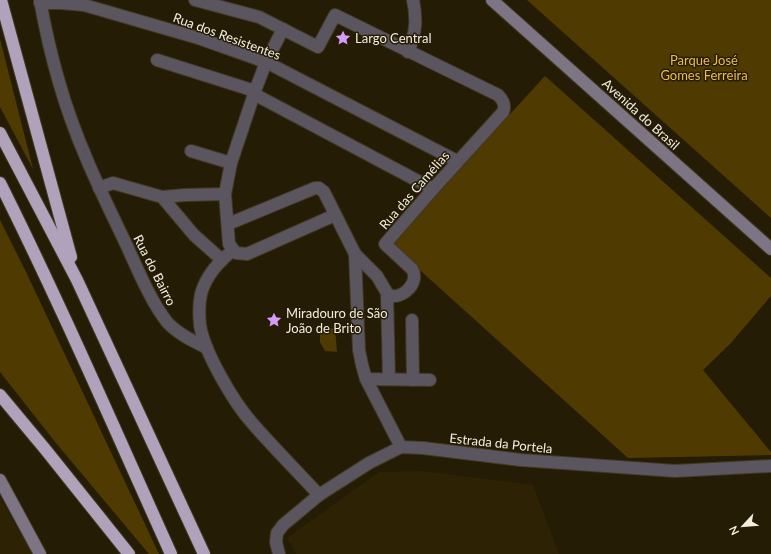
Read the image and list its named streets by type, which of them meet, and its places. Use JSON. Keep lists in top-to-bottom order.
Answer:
{
  "streets": {
    "main road": ["Avenida do Brasil"],
    "street": [
      "Rua dos Resistentes",
      "Rua das Camélias",
      "Rua do Bairro",
      "Estrada da Portela"
    ]
  },
  "crossings": [
    ["Rua dos Resistentes", "Rua das Camélias"],
    ["Rua dos Resistentes", "Rua do Bairro"]
  ],
  "parks": ["Parque José Gomes Ferreira"],
  "places": {
    "place": ["Largo Central", "Miradouro de São João de Brito"]
  },
  "north": "bottom left"
}
